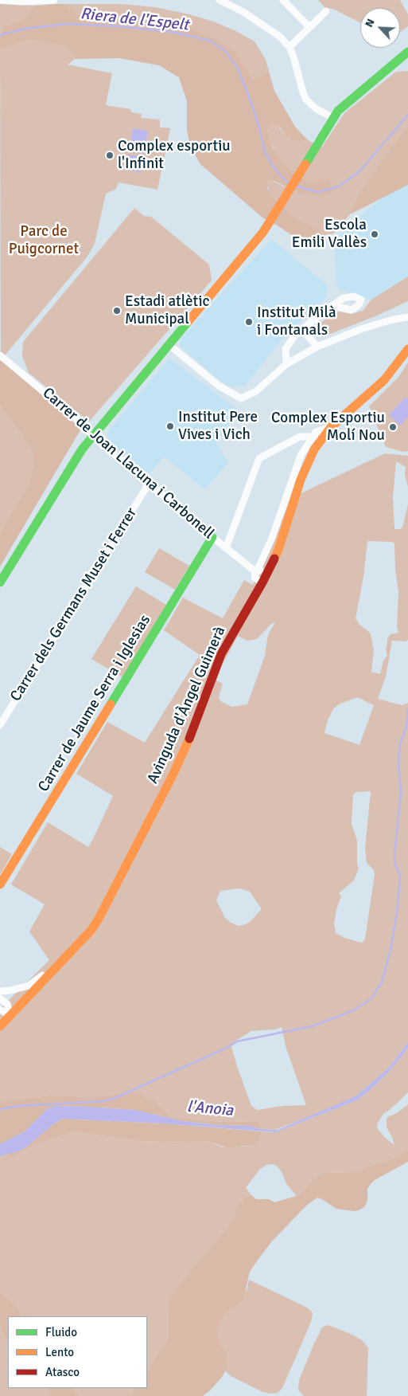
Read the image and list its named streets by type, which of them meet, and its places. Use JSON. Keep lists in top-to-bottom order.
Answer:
{
  "streets": {
    "street": [
      "Carrer de Joan Llacuna i Carbonell",
      "Carrer dels Germans Muset i Ferrer",
      "Carrer de Jaume Serra i Iglesias",
      "Avinguda d'Àngel Guimerà"
    ]
  },
  "crossings": [
    ["Carrer de Joan Llacuna i Carbonell", "Carrer dels Germans Muset i Ferrer"],
    ["Carrer de Joan Llacuna i Carbonell", "Carrer de Jaume Serra i Iglesias"],
    ["Carrer de Joan Llacuna i Carbonell", "Avinguda d'Àngel Guimerà"]
  ],
  "water": ["Riera de l'Espelt", "l'Anoia"],
  "parks": ["Parc de Puigcornet"],
  "places": [
    "Complex esportiu l'Infinit",
    "Escola Emili Vallès",
    "Estadi atlètic Municipal",
    "Institut Milà i Fontanals",
    "Institut Pere Vives i Vich",
    "Complex Esportiu Molí Nou"
  ],
  "legend": ["Fluido", "Lento", "Atasco"],
  "north": "top left"
}
